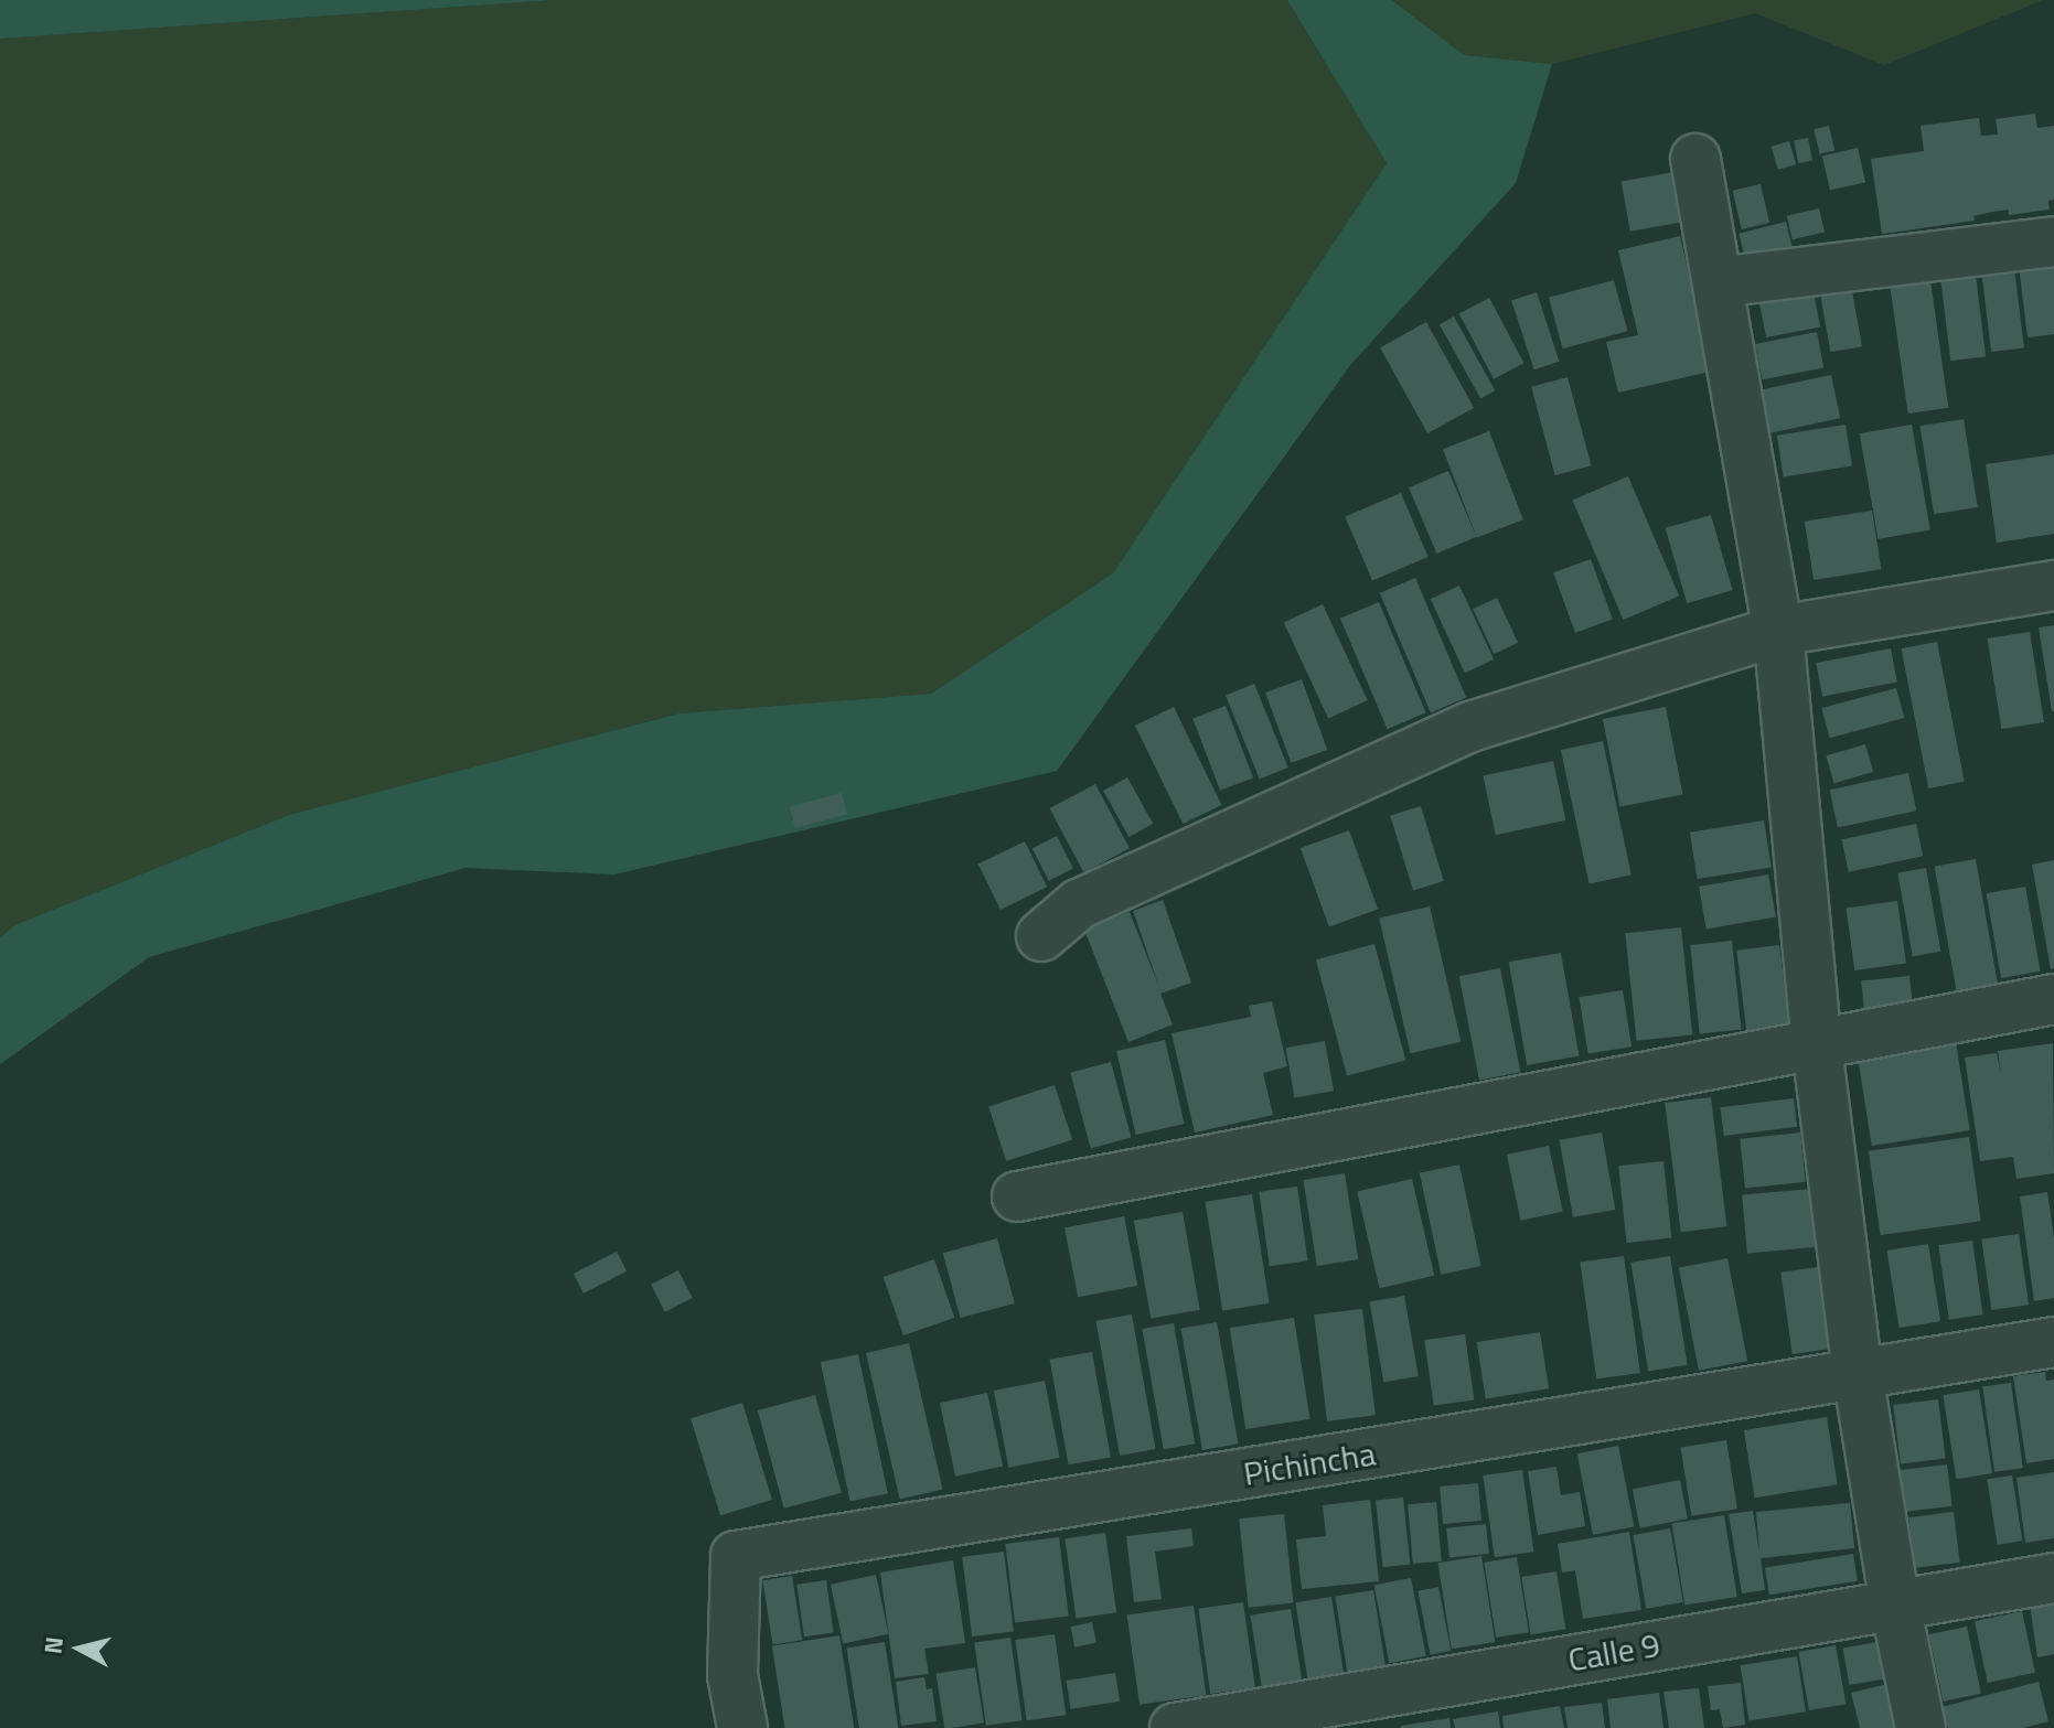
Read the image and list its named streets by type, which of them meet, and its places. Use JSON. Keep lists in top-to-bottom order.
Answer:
{
  "streets": {
    "street": ["Pichincha", "Calle 9"]
  },
  "north": "left"
}
